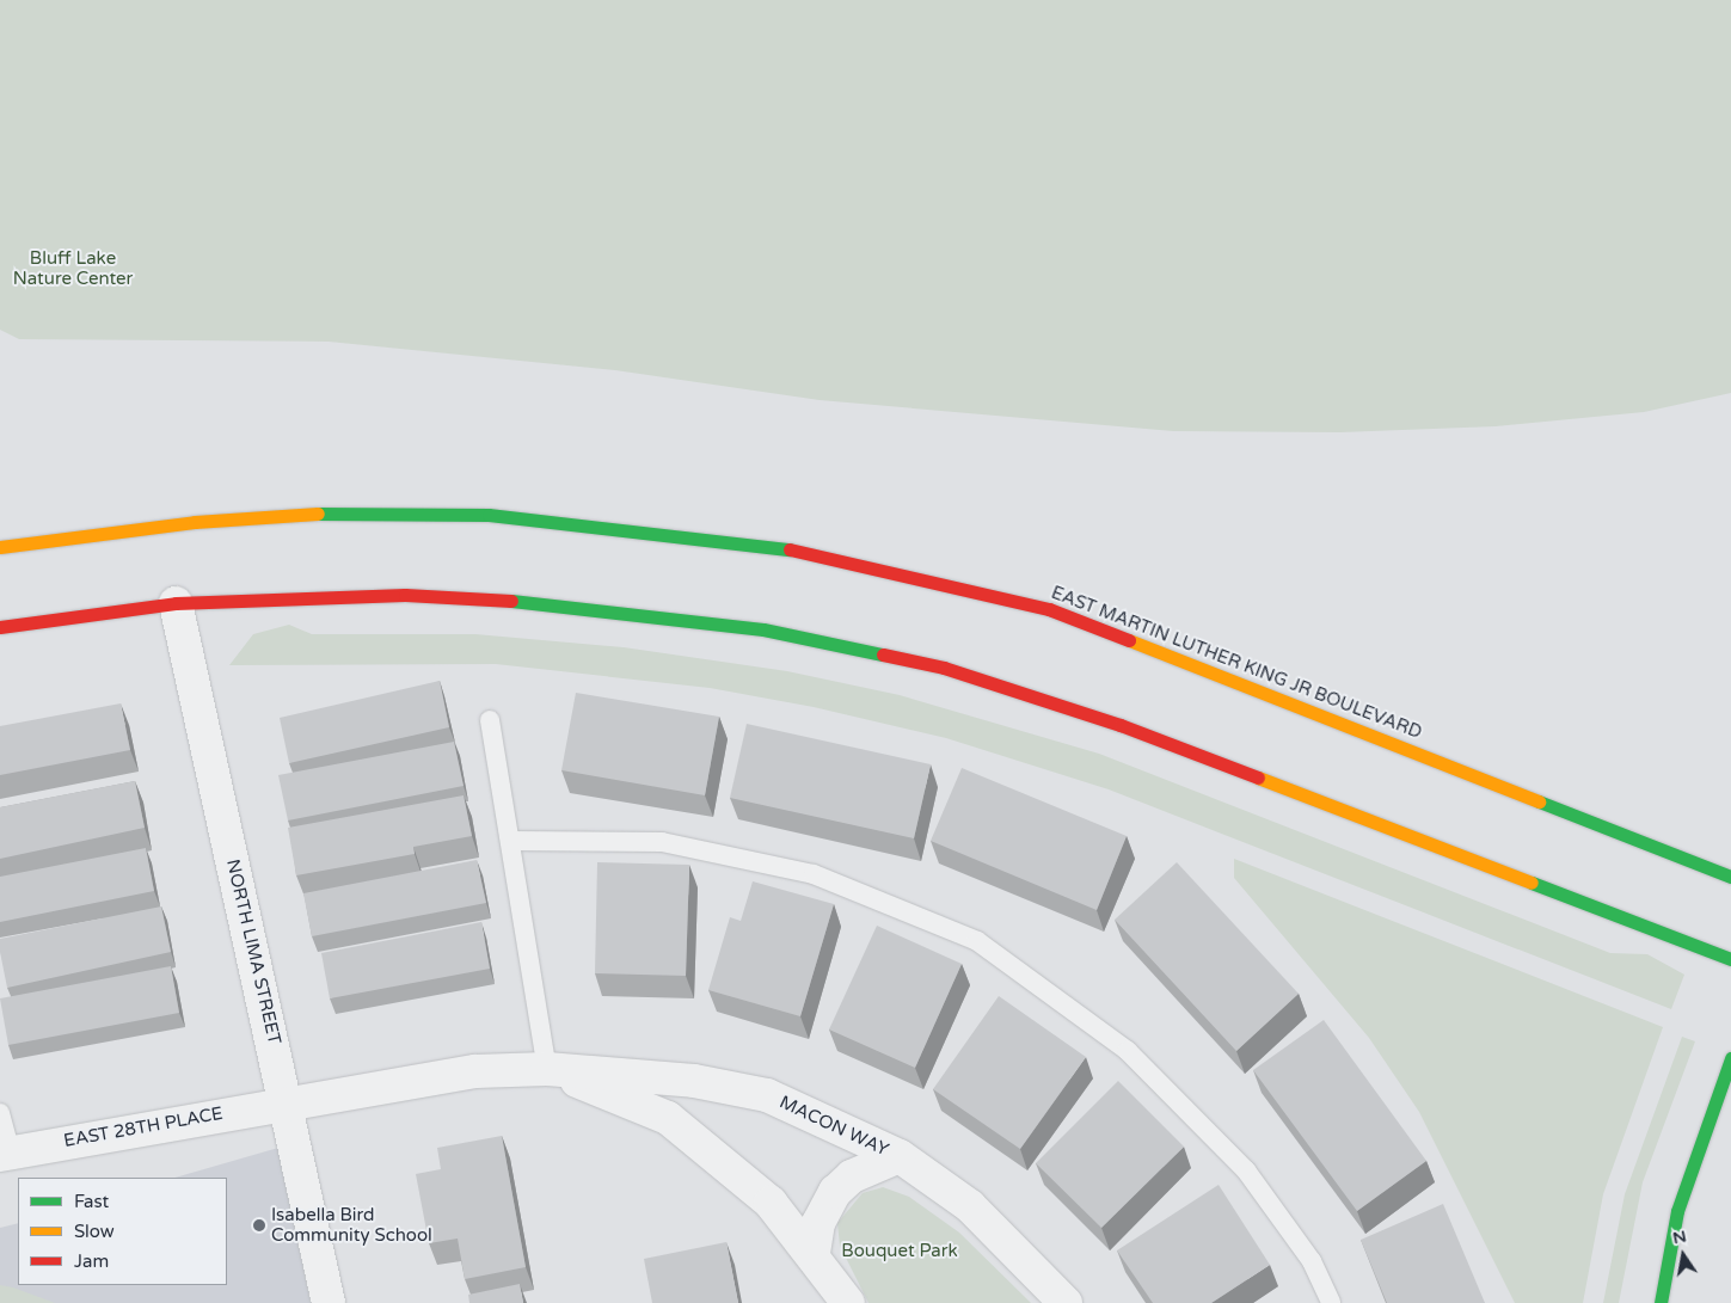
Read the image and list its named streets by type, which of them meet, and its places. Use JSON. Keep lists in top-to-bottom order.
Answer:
{
  "streets": {
    "main road": ["EAST MARTIN LUTHER KING JR BOULEVARD"],
    "street": ["NORTH LIMA STREET", "MACON WAY", "EAST 28TH PLACE"]
  },
  "crossings": [
    ["NORTH LIMA STREET", "MACON WAY"],
    ["NORTH LIMA STREET", "EAST 28TH PLACE"],
    ["MACON WAY", "EAST 28TH PLACE"]
  ],
  "parks": ["Bluff Lake Nature Center", "Bouquet Park"],
  "places": ["Isabella Bird Community School"],
  "legend": ["Fast", "Slow", "Jam"],
  "north": "top"
}
